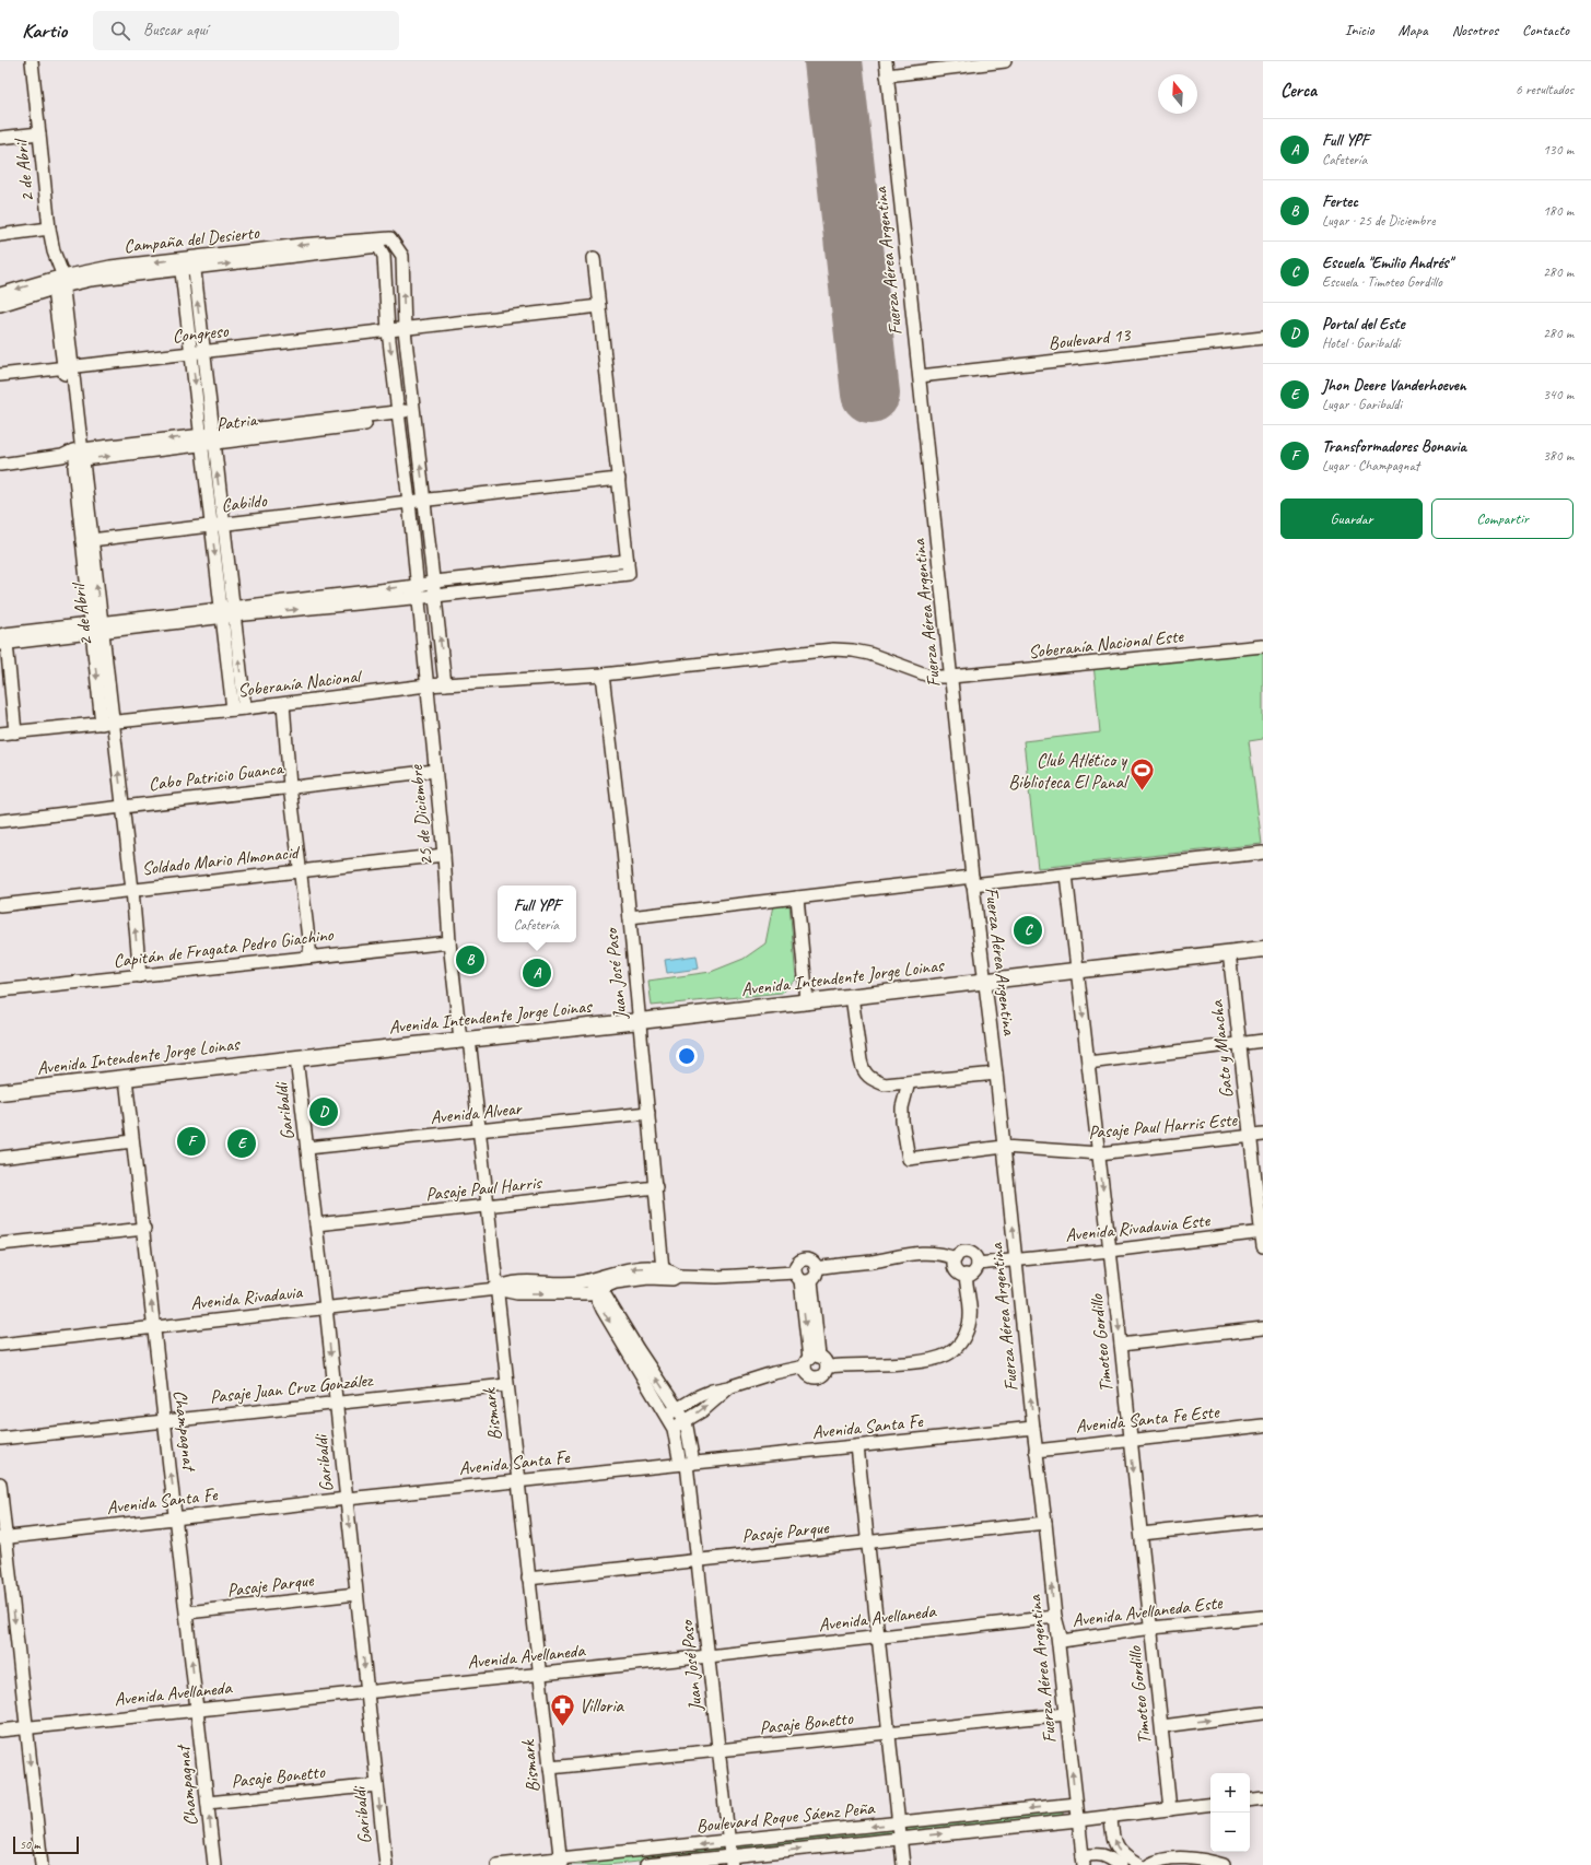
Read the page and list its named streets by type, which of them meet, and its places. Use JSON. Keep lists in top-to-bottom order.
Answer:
{
  "streets": {
    "main road": ["Avenida Intendente Jorge Loinas"],
    "street": [
      "2 de Abril",
      "Campaña del Desierto",
      "Fuerza Aérea Argentina",
      "Congreso",
      "Boulevard 13",
      "Patria",
      "Cabildo",
      "Soberanía Nacional Este",
      "Soberanía Nacional",
      "Cabo Patricio Guanca",
      "25 de Diciembre",
      "Soldado Mario Almonacid",
      "Capitán de Fragata Pedro Giachino",
      "Juan José Paso",
      "Gato y Mancha",
      "Garibaldi",
      "Avenida Alvear",
      "Pasaje Paul Harris Este",
      "Pasaje Paul Harris",
      "Avenida Rivadavia Este",
      "Avenida Rivadavia",
      "Timoteo Gordillo",
      "Pasaje Juan Cruz González",
      "Bismark",
      "Avenida Santa Fe Este",
      "Avenida Santa Fe",
      "Champagnat",
      "Pasaje Parque",
      "Avenida Avellaneda Este",
      "Avenida Avellaneda",
      "Pasaje Bonetto",
      "Boulevard Roque Sáenz Peña"
    ]
  },
  "crossings": [
    ["2 de Abril", "Campaña del Desierto"],
    ["2 de Abril", "Congreso"],
    ["2 de Abril", "Patria"],
    ["2 de Abril", "Cabildo"],
    ["2 de Abril", "Soberanía Nacional"],
    ["2 de Abril", "Cabo Patricio Guanca"],
    ["2 de Abril", "Soldado Mario Almonacid"],
    ["2 de Abril", "Capitán de Fragata Pedro Giachino"],
    ["Campaña del Desierto", "Congreso"],
    ["Campaña del Desierto", "25 de Diciembre"],
    ["Fuerza Aérea Argentina", "Boulevard 13"],
    ["Fuerza Aérea Argentina", "Soberanía Nacional Este"],
    ["Fuerza Aérea Argentina", "Avenida Intendente Jorge Loinas"],
    ["Fuerza Aérea Argentina", "Pasaje Paul Harris Este"],
    ["Fuerza Aérea Argentina", "Avenida Rivadavia Este"],
    ["Fuerza Aérea Argentina", "Avenida Santa Fe Este"],
    ["Fuerza Aérea Argentina", "Avenida Santa Fe"],
    ["Fuerza Aérea Argentina", "Pasaje Parque"],
    ["Fuerza Aérea Argentina", "Avenida Avellaneda Este"],
    ["Fuerza Aérea Argentina", "Avenida Avellaneda"],
    ["Fuerza Aérea Argentina", "Pasaje Bonetto"],
    ["Fuerza Aérea Argentina", "Boulevard Roque Sáenz Peña"],
    ["Congreso", "25 de Diciembre"],
    ["Patria", "25 de Diciembre"],
    ["Cabildo", "25 de Diciembre"],
    ["Soberanía Nacional Este", "Soberanía Nacional"],
    ["Soberanía Nacional Este", "Juan José Paso"],
    ["Soberanía Nacional", "25 de Diciembre"],
    ["Soberanía Nacional", "Juan José Paso"],
    ["Cabo Patricio Guanca", "25 de Diciembre"],
    ["25 de Diciembre", "Soldado Mario Almonacid"],
    ["25 de Diciembre", "Capitán de Fragata Pedro Giachino"],
    ["25 de Diciembre", "Avenida Intendente Jorge Loinas"],
    ["25 de Diciembre", "Bismark"],
    ["Juan José Paso", "Avenida Intendente Jorge Loinas"],
    ["Juan José Paso", "Avenida Alvear"],
    ["Juan José Paso", "Pasaje Paul Harris"],
    ["Juan José Paso", "Avenida Rivadavia"],
    ["Juan José Paso", "Avenida Santa Fe"],
    ["Juan José Paso", "Pasaje Parque"],
    ["Juan José Paso", "Avenida Avellaneda"],
    ["Juan José Paso", "Pasaje Bonetto"],
    ["Juan José Paso", "Boulevard Roque Sáenz Peña"],
    ["Avenida Intendente Jorge Loinas", "Gato y Mancha"],
    ["Avenida Intendente Jorge Loinas", "Garibaldi"],
    ["Avenida Intendente Jorge Loinas", "Timoteo Gordillo"],
    ["Avenida Intendente Jorge Loinas", "Bismark"],
    ["Avenida Intendente Jorge Loinas", "Champagnat"],
    ["Gato y Mancha", "Pasaje Paul Harris Este"],
    ["Gato y Mancha", "Avenida Rivadavia Este"],
    ["Garibaldi", "Avenida Alvear"],
    ["Garibaldi", "Pasaje Paul Harris"],
    ["Garibaldi", "Avenida Rivadavia"],
    ["Garibaldi", "Pasaje Juan Cruz González"],
    ["Garibaldi", "Avenida Santa Fe"],
    ["Garibaldi", "Pasaje Parque"],
    ["Garibaldi", "Avenida Avellaneda"],
    ["Garibaldi", "Pasaje Bonetto"],
    ["Avenida Alvear", "Bismark"],
    ["Pasaje Paul Harris Este", "Timoteo Gordillo"],
    ["Pasaje Paul Harris", "Bismark"],
    ["Avenida Rivadavia Este", "Timoteo Gordillo"],
    ["Avenida Rivadavia", "Bismark"],
    ["Avenida Rivadavia", "Champagnat"],
    ["Timoteo Gordillo", "Avenida Santa Fe Este"],
    ["Timoteo Gordillo", "Avenida Avellaneda Este"],
    ["Timoteo Gordillo", "Boulevard Roque Sáenz Peña"],
    ["Pasaje Juan Cruz González", "Bismark"],
    ["Pasaje Juan Cruz González", "Champagnat"],
    ["Bismark", "Avenida Santa Fe"],
    ["Bismark", "Pasaje Parque"],
    ["Bismark", "Avenida Avellaneda"],
    ["Bismark", "Pasaje Bonetto"],
    ["Bismark", "Boulevard Roque Sáenz Peña"],
    ["Avenida Santa Fe", "Champagnat"],
    ["Champagnat", "Pasaje Parque"],
    ["Champagnat", "Avenida Avellaneda"],
    ["Champagnat", "Pasaje Bonetto"],
    ["Avenida Avellaneda Este", "Avenida Avellaneda"]
  ],
  "one_way": ["Garibaldi", "Timoteo Gordillo", "Champagnat"],
  "places": {
    "sports": ["Club Atlético y Biblioteca El Panal"],
    "pharmacy": ["Villoria"]
  },
  "scale_bar": "50 m",
  "north": "top",
  "page": {
    "header": "Kartio",
    "search": "Buscar aquí",
    "nav": [
      "Inicio",
      "Mapa",
      "Nosotros",
      "Contacto"
    ],
    "heading": ["Cerca", "6 resultados"],
    "list": [
      {
        "mark": "A",
        "name": "Full YPF",
        "note": "Cafetería",
        "value": "130 m"
      },
      {
        "mark": "B",
        "name": "Fertec",
        "note": "Lugar · 25 de Diciembre",
        "value": "180 m"
      },
      {
        "mark": "C",
        "name": "Escuela \"Emilio Andrés\"",
        "note": "Escuela · Timoteo Gordillo",
        "value": "280 m"
      },
      {
        "mark": "D",
        "name": "Portal del Este",
        "note": "Hotel · Garibaldi",
        "value": "280 m"
      },
      {
        "mark": "E",
        "name": "Jhon Deere Vanderhoeven",
        "note": "Lugar · Garibaldi",
        "value": "340 m"
      },
      {
        "mark": "F",
        "name": "Transformadores Bonavia",
        "note": "Lugar · Champagnat",
        "value": "380 m"
      }
    ],
    "buttons": ["Guardar", "Compartir"],
    "popup": ["Full YPF", "Cafetería"],
    "pins": [
      "C",
      "B",
      "A",
      "D",
      "F",
      "E"
    ],
    "map_buttons": ["+", "−"],
    "scale": "50 m"
  }
}
